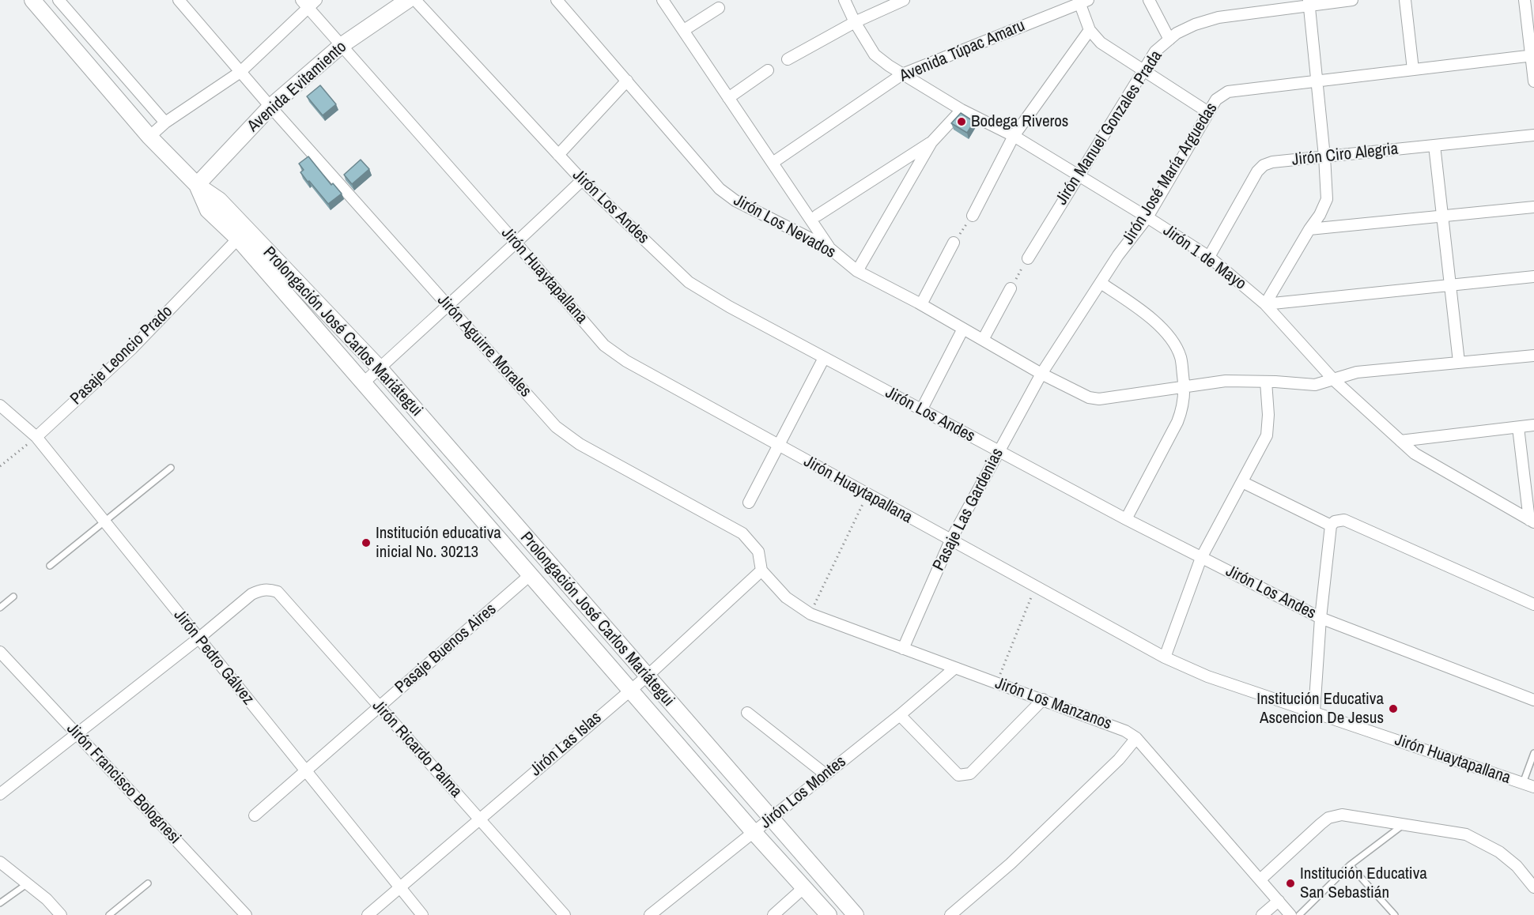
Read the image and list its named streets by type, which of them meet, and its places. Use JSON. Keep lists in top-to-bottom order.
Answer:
{
  "streets": {
    "street": [
      "Avenida Túpac Amaru",
      "Avenida Evitamiento",
      "Jirón Manuel Gonzales Prada",
      "Jirón Ciro Alegria",
      "Jirón José María Arguedas",
      "Jirón Los Andes",
      "Jirón Los Nevados",
      "Jirón 1 de Mayo",
      "Jirón Huaytapallana",
      "Prolongación José Carlos Mariátegui",
      "Jirón Aguirre Morales",
      "Pasaje Leoncio Prado",
      "Pasaje Las Gardenias",
      "Pasaje Buenos Aires",
      "Jirón Pedro Gálvez",
      "Jirón Los Manzanos",
      "Jirón Las Islas",
      "Jirón Ricardo Palma",
      "Jirón Francisco Bolognesi",
      "Jirón Los Montes"
    ]
  },
  "crossings": [
    ["Avenida Túpac Amaru", "Jirón 1 de Mayo"],
    ["Avenida Evitamiento", "Jirón Huaytapallana"],
    ["Avenida Evitamiento", "Prolongación José Carlos Mariátegui"],
    ["Avenida Evitamiento", "Jirón Aguirre Morales"],
    ["Jirón Manuel Gonzales Prada", "Jirón 1 de Mayo"],
    ["Jirón Ciro Alegria", "Jirón 1 de Mayo"],
    ["Jirón José María Arguedas", "Jirón Los Nevados"],
    ["Jirón José María Arguedas", "Jirón 1 de Mayo"],
    ["Jirón José María Arguedas", "Pasaje Las Gardenias"],
    ["Jirón Los Andes", "Pasaje Las Gardenias"],
    ["Jirón Los Nevados", "Jirón 1 de Mayo"],
    ["Jirón Los Nevados", "Pasaje Las Gardenias"],
    ["Jirón Huaytapallana", "Pasaje Las Gardenias"],
    ["Prolongación José Carlos Mariátegui", "Pasaje Leoncio Prado"],
    ["Prolongación José Carlos Mariátegui", "Pasaje Buenos Aires"],
    ["Prolongación José Carlos Mariátegui", "Jirón Las Islas"],
    ["Prolongación José Carlos Mariátegui", "Jirón Los Montes"],
    ["Jirón Aguirre Morales", "Jirón Los Manzanos"],
    ["Jirón Aguirre Morales", "Jirón Las Islas"],
    ["Pasaje Leoncio Prado", "Jirón Pedro Gálvez"],
    ["Pasaje Las Gardenias", "Jirón Los Manzanos"],
    ["Pasaje Buenos Aires", "Jirón Pedro Gálvez"],
    ["Pasaje Buenos Aires", "Jirón Ricardo Palma"],
    ["Jirón Pedro Gálvez", "Jirón Las Islas"],
    ["Jirón Pedro Gálvez", "Jirón Ricardo Palma"],
    ["Jirón Los Manzanos", "Jirón Las Islas"],
    ["Jirón Los Manzanos", "Jirón Los Montes"],
    ["Jirón Las Islas", "Jirón Ricardo Palma"]
  ],
  "places": [
    "Bodega Riveros",
    "Institución educativa inicial No. 30213",
    "Institución Educativa Ascencion De Jesus",
    "Institución Educativa San Sebastián"
  ]
}
